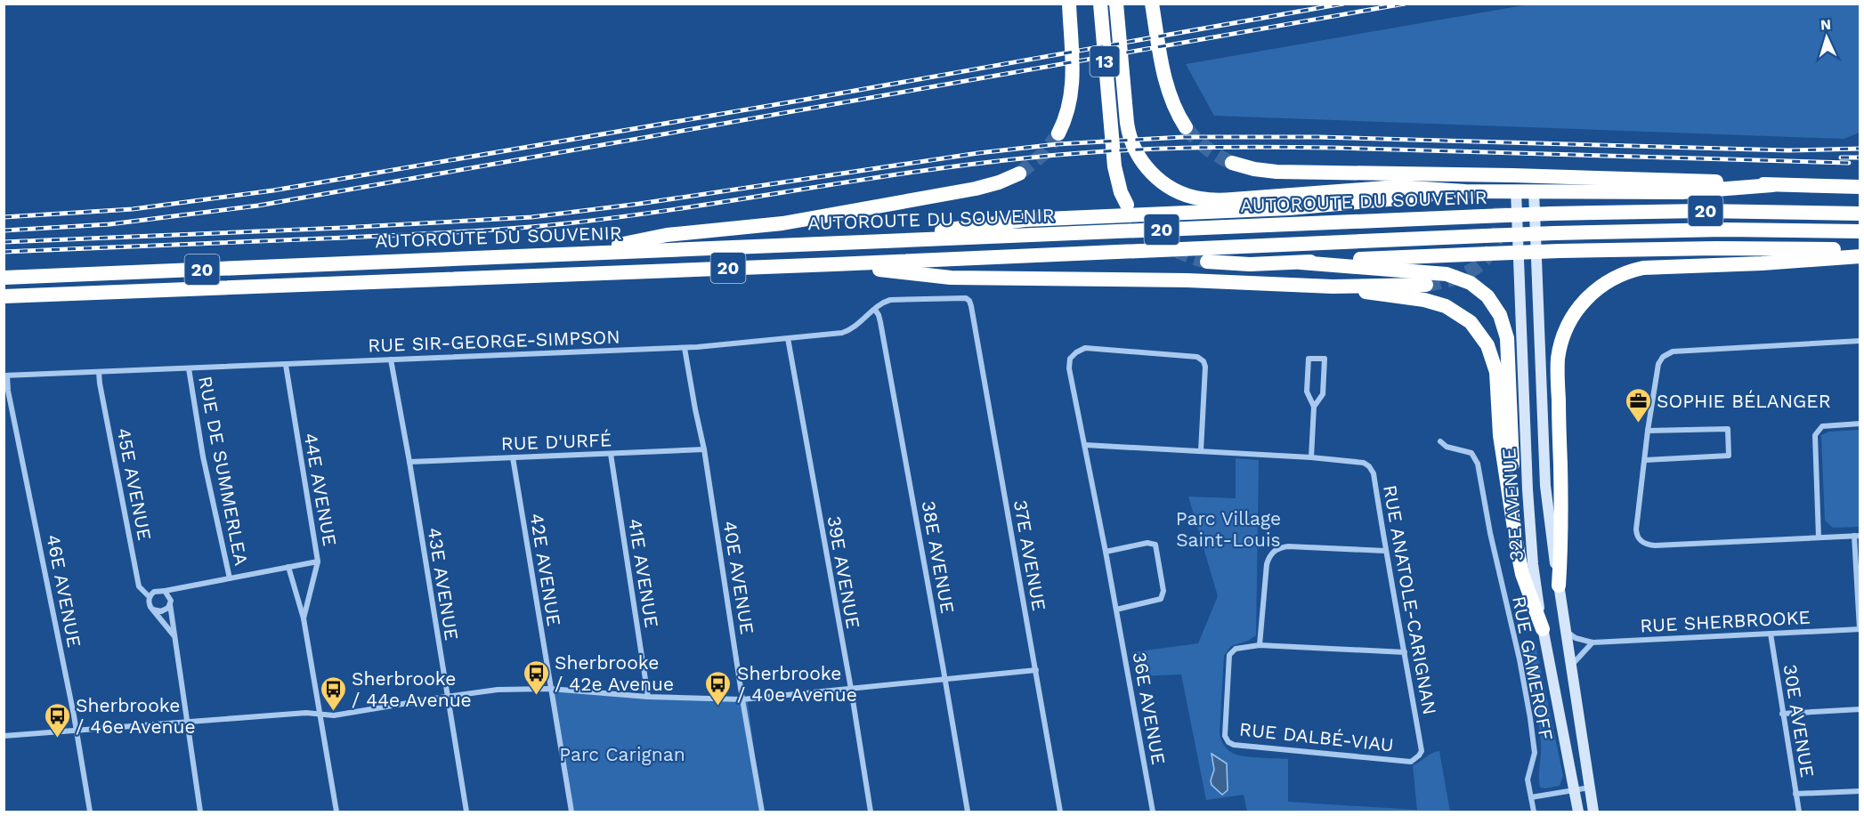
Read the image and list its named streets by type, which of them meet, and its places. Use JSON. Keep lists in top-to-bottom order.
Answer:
{
  "streets": {
    "highway": ["13", "AUTOROUTE DU SOUVENIR", "20"],
    "main road": ["32E AVENUE"],
    "street": [
      "RUE SIR-GEORGE-SIMPSON",
      "RUE D'URFÉ",
      "RUE DE SUMMERLEA",
      "45E AVENUE",
      "44E AVENUE",
      "37E AVENUE",
      "38E AVENUE",
      "42E AVENUE",
      "39E AVENUE",
      "41E AVENUE",
      "40E AVENUE",
      "43E AVENUE",
      "46E AVENUE",
      "RUE ANATOLE-CARIGNAN",
      "RUE SHERBROOKE",
      "RUE GAMEROFF",
      "36E AVENUE",
      "30E AVENUE",
      "RUE DALBÉ-VIAU"
    ]
  },
  "crossings": [
    ["RUE SIR-GEORGE-SIMPSON", "RUE DE SUMMERLEA"],
    ["RUE SIR-GEORGE-SIMPSON", "45E AVENUE"],
    ["RUE SIR-GEORGE-SIMPSON", "44E AVENUE"],
    ["RUE SIR-GEORGE-SIMPSON", "37E AVENUE"],
    ["RUE SIR-GEORGE-SIMPSON", "38E AVENUE"],
    ["RUE SIR-GEORGE-SIMPSON", "39E AVENUE"],
    ["RUE SIR-GEORGE-SIMPSON", "40E AVENUE"],
    ["RUE SIR-GEORGE-SIMPSON", "43E AVENUE"],
    ["RUE SIR-GEORGE-SIMPSON", "46E AVENUE"],
    ["RUE D'URFÉ", "42E AVENUE"],
    ["RUE D'URFÉ", "41E AVENUE"],
    ["RUE D'URFÉ", "40E AVENUE"],
    ["RUE D'URFÉ", "43E AVENUE"],
    ["RUE DE SUMMERLEA", "45E AVENUE"],
    ["RUE DE SUMMERLEA", "44E AVENUE"],
    ["32E AVENUE", "RUE SHERBROOKE"],
    ["RUE ANATOLE-CARIGNAN", "36E AVENUE"],
    ["RUE ANATOLE-CARIGNAN", "RUE DALBÉ-VIAU"],
    ["RUE SHERBROOKE", "30E AVENUE"]
  ],
  "parks": ["Parc Village Saint-Louis", "Parc Carignan"],
  "places": {
    "office": ["SOPHIE BÉLANGER"],
    "bus stop": [
      "Sherbrooke / 42e Avenue",
      "Sherbrooke / 40e Avenue",
      "Sherbrooke / 44e Avenue",
      "Sherbrooke / 46e Avenue"
    ]
  },
  "north": "top"
}
